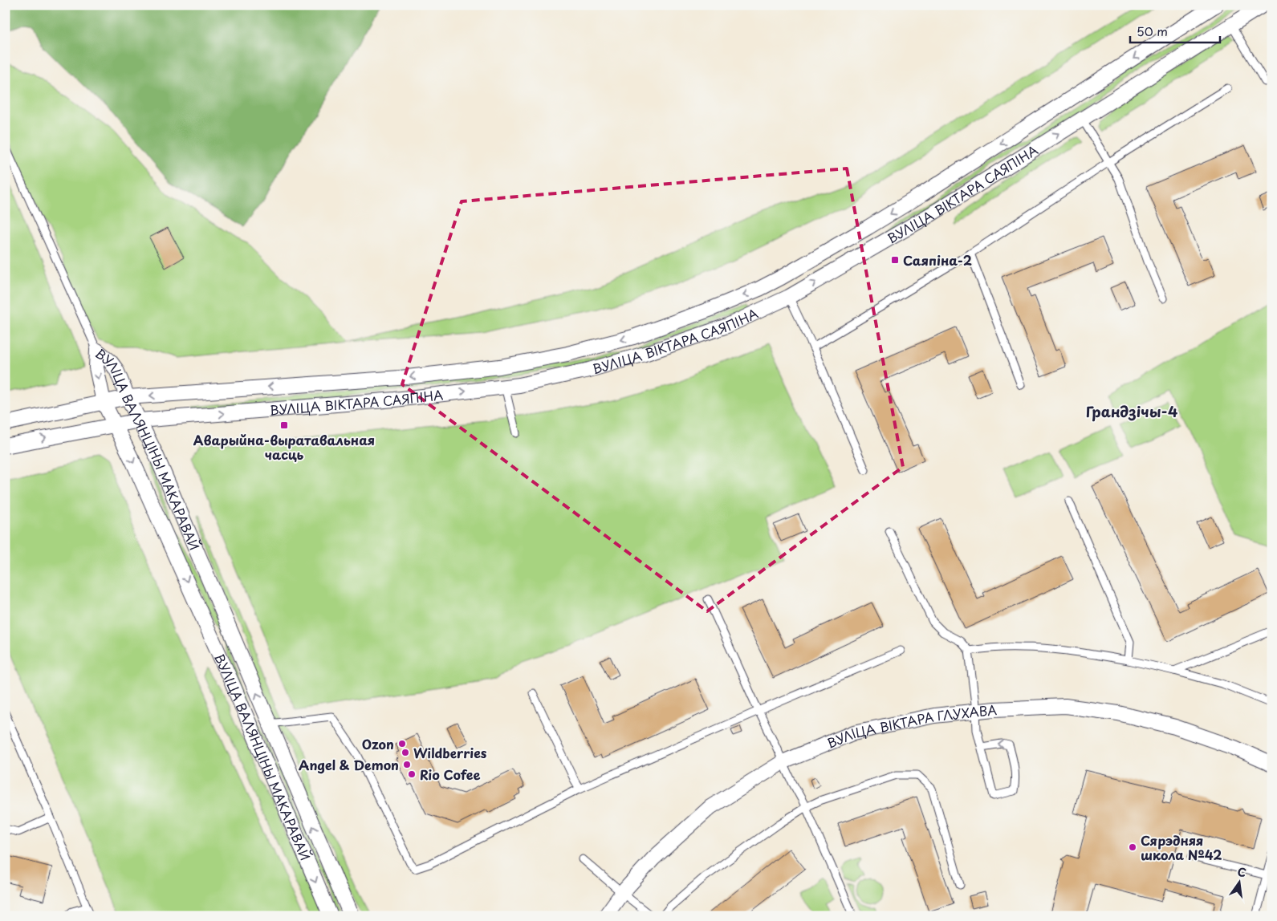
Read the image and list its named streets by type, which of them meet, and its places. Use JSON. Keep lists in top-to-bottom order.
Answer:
{
  "streets": {
    "street": ["ВУЛІЦА ВІКТАРА САЯПІНА", "ВУЛІЦА ВАЛЯНЦІНЫ МАКАРАВАЙ", "ВУЛІЦА ВІКТАРА ГЛУХАВА"]
  },
  "crossings": [
    ["ВУЛІЦА ВІКТАРА САЯПІНА", "ВУЛІЦА ВАЛЯНЦІНЫ МАКАРАВАЙ"]
  ],
  "districts": ["Грандзічы-4"],
  "places": {
    "transit": ["Саяпіна-2", "Аварыйна-выратавальная часць"],
    "other": [
      "Ozon",
      "Wildberries",
      "Angel & Demon",
      "Rio Cofee",
      "Сярэдняя школа №42"
    ]
  },
  "scale_bar": "50 m",
  "north": "top"
}
